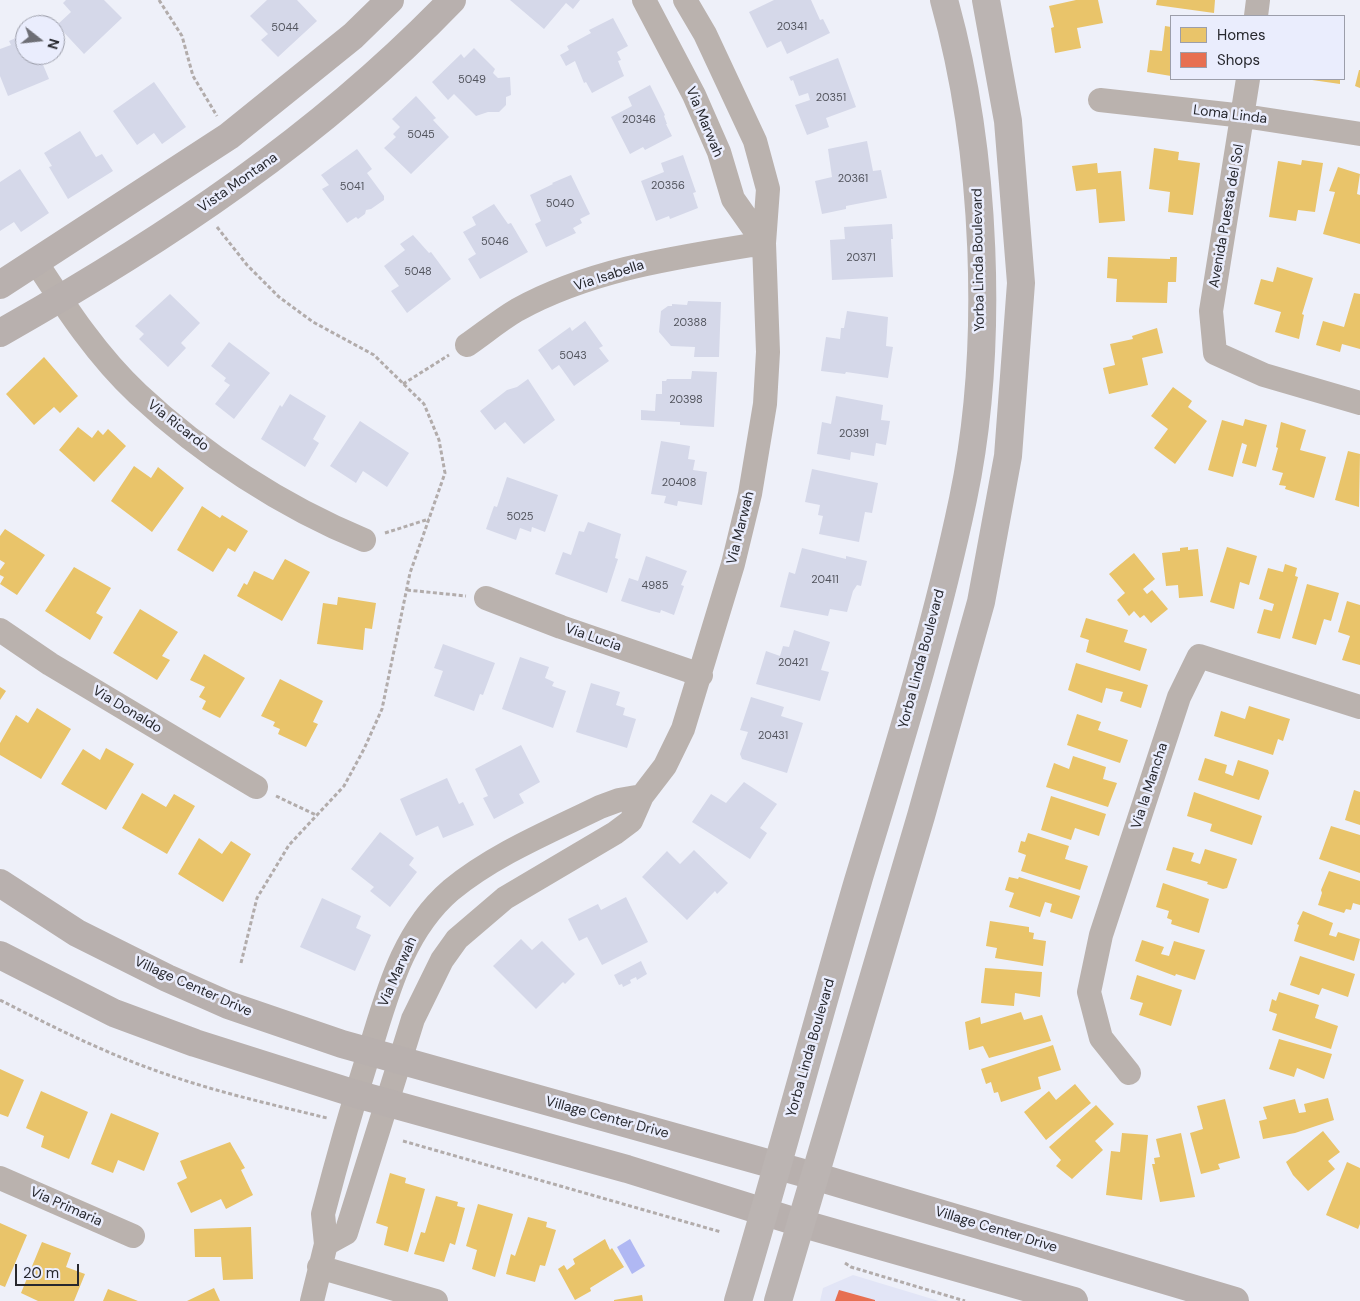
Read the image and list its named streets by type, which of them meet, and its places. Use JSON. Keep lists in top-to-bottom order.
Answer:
{
  "streets": {
    "main road": ["Vista Montana", "Yorba Linda Boulevard", "Village Center Drive"],
    "street": [
      "Loma Linda",
      "Via Marwah",
      "Avenida Puesta del Sol",
      "Via Isabella",
      "Via Ricardo",
      "Via Lucia",
      "Via Donaldo",
      "Via la Mancha",
      "Via Primaria"
    ]
  },
  "crossings": [
    ["Loma Linda", "Avenida Puesta del Sol"],
    ["Via Marwah", "Via Isabella"],
    ["Via Marwah", "Via Lucia"],
    ["Via Marwah", "Village Center Drive"],
    ["Vista Montana", "Via Ricardo"],
    ["Yorba Linda Boulevard", "Village Center Drive"]
  ],
  "house_numbers": [
    "20341",
    "5044",
    "5049",
    "20351",
    "20346",
    "5045",
    "20361",
    "20356",
    "5041",
    "5040",
    "5046",
    "20371",
    "5048",
    "20388",
    "5043",
    "20398",
    "20391",
    "20408",
    "5025",
    "20411",
    "4985",
    "20421",
    "20431"
  ],
  "legend": ["Homes", "Shops"],
  "scale_bar": "20 m",
  "north": "right"
}
